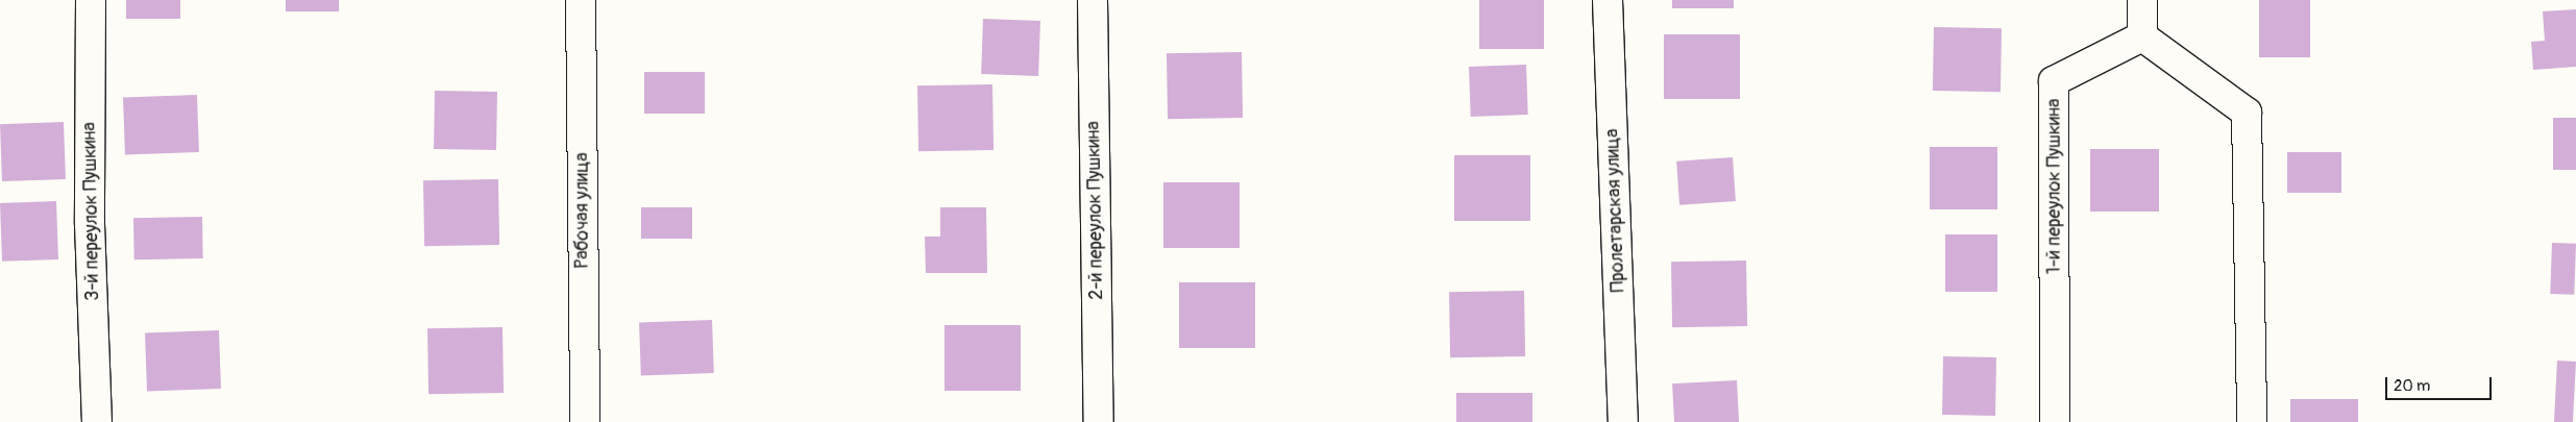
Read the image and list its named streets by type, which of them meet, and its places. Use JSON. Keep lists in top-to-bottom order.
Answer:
{
  "streets": {
    "street": [
      "1-й переулок Пушкина",
      "Рабочая улица",
      "2-й переулок Пушкина",
      "Пролетарская улица",
      "3-й переулок Пушкина"
    ]
  },
  "scale_bar": "20 m"
}
